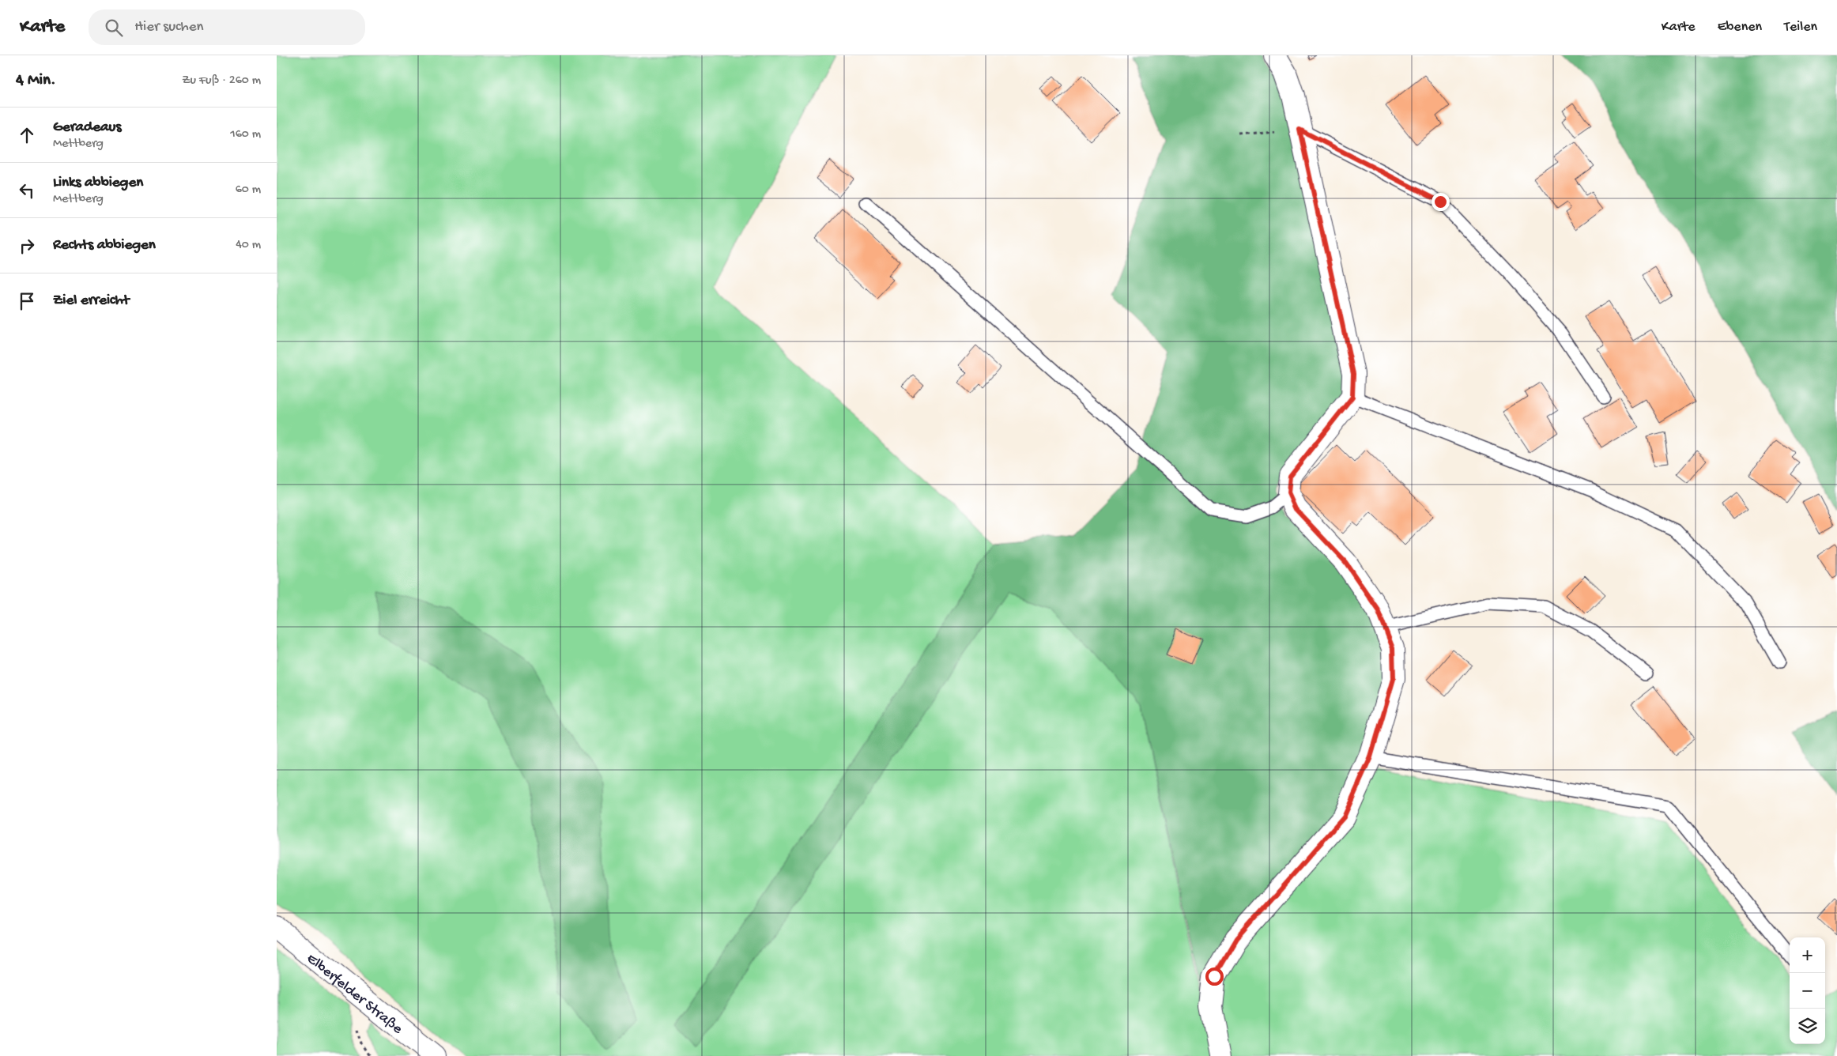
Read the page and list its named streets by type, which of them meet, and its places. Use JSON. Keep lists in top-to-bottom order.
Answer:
{
  "streets": {
    "street": ["Elberfelder Straße"]
  },
  "page": {
    "header": "Karte",
    "search": "Hier suchen",
    "nav": ["Karte", "Ebenen", "Teilen"],
    "heading": ["4 Min.", "Zu Fuß · 260 m"],
    "list": [
      ["Geradeaus", "Mettberg", "160 m"],
      ["Links abbiegen", "Mettberg", "60 m"],
      ["Rechts abbiegen", "40 m"],
      "Ziel erreicht"
    ],
    "map_buttons": ["+", "−"]
  }
}
